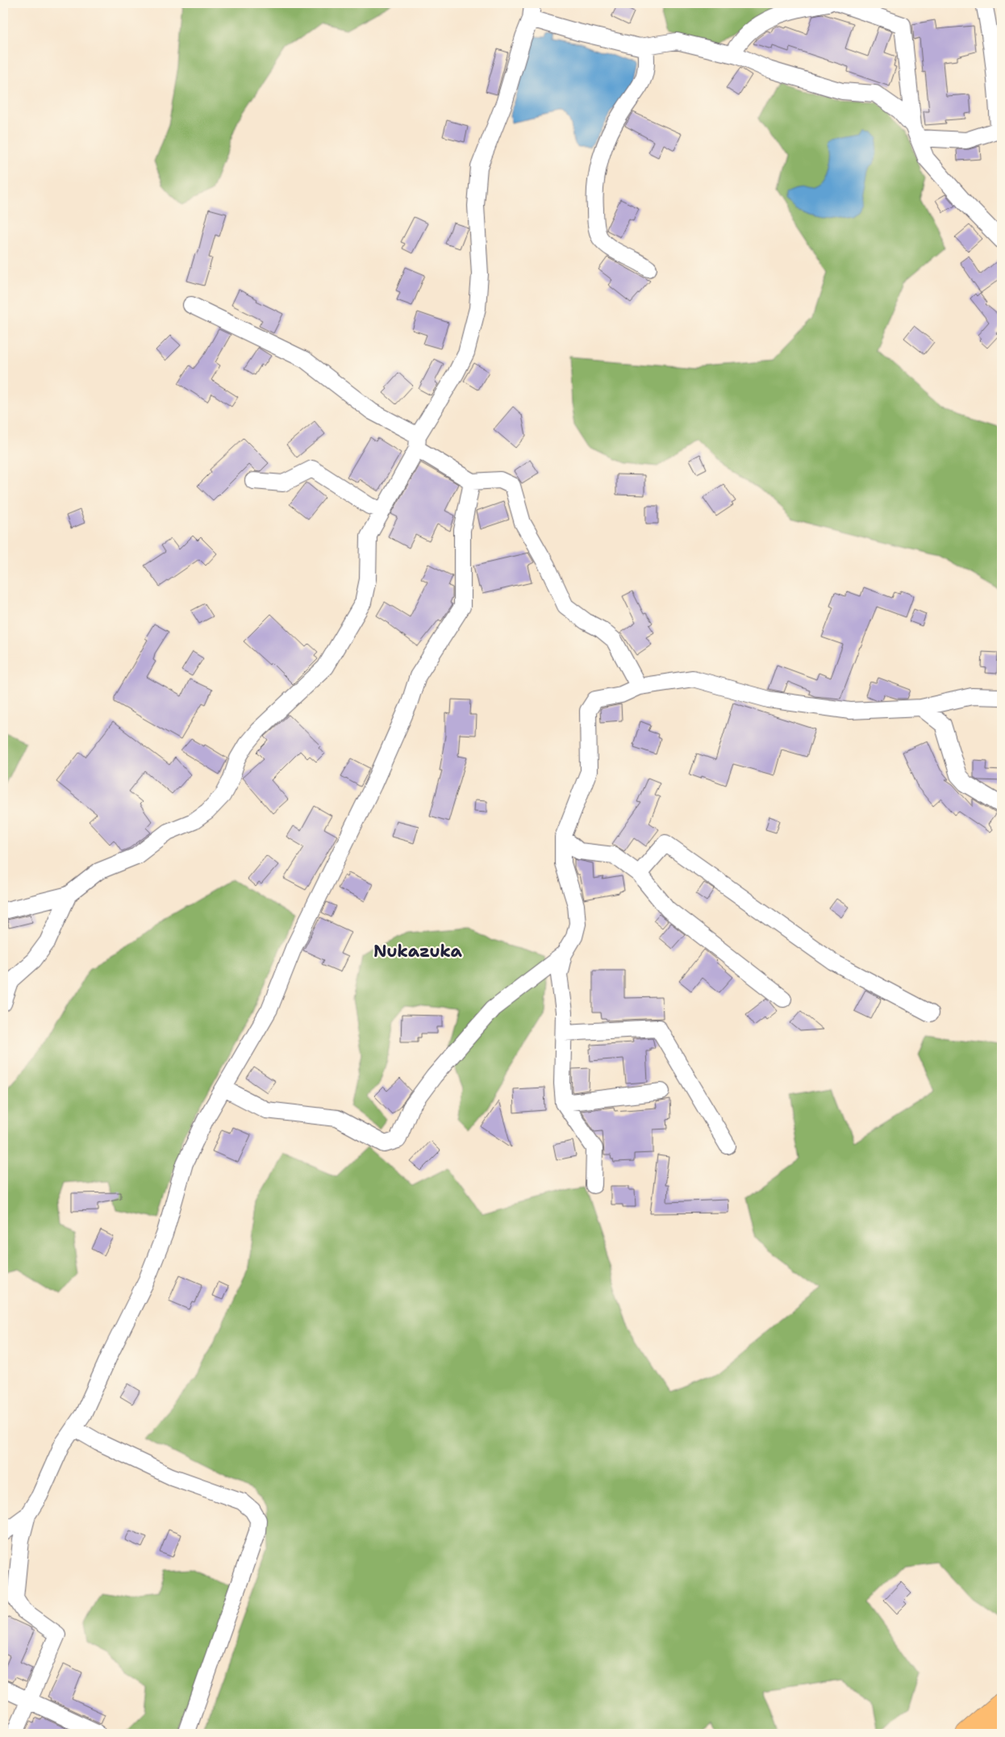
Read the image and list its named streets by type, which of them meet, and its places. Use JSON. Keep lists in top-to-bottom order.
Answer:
{
  "districts": ["Nukazuka"]
}
